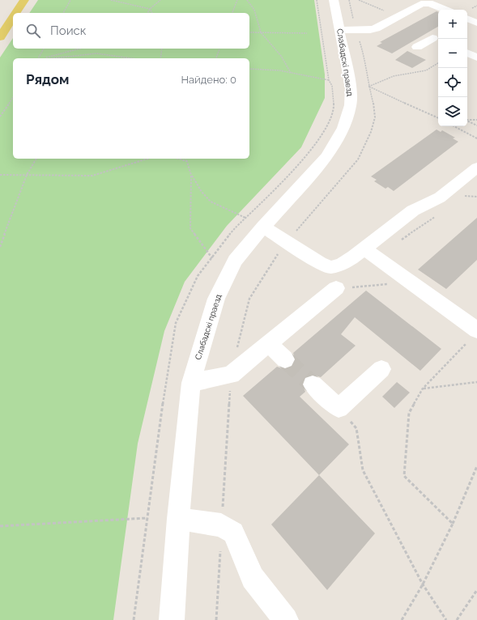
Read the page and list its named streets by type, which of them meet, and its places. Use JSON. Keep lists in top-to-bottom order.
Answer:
{
  "streets": {
    "street": ["Слабадскі праезд"]
  },
  "page": {
    "map_buttons": ["+", "−"],
    "search": "Поиск",
    "heading": ["Рядом", "Найдено: 0"]
  }
}
